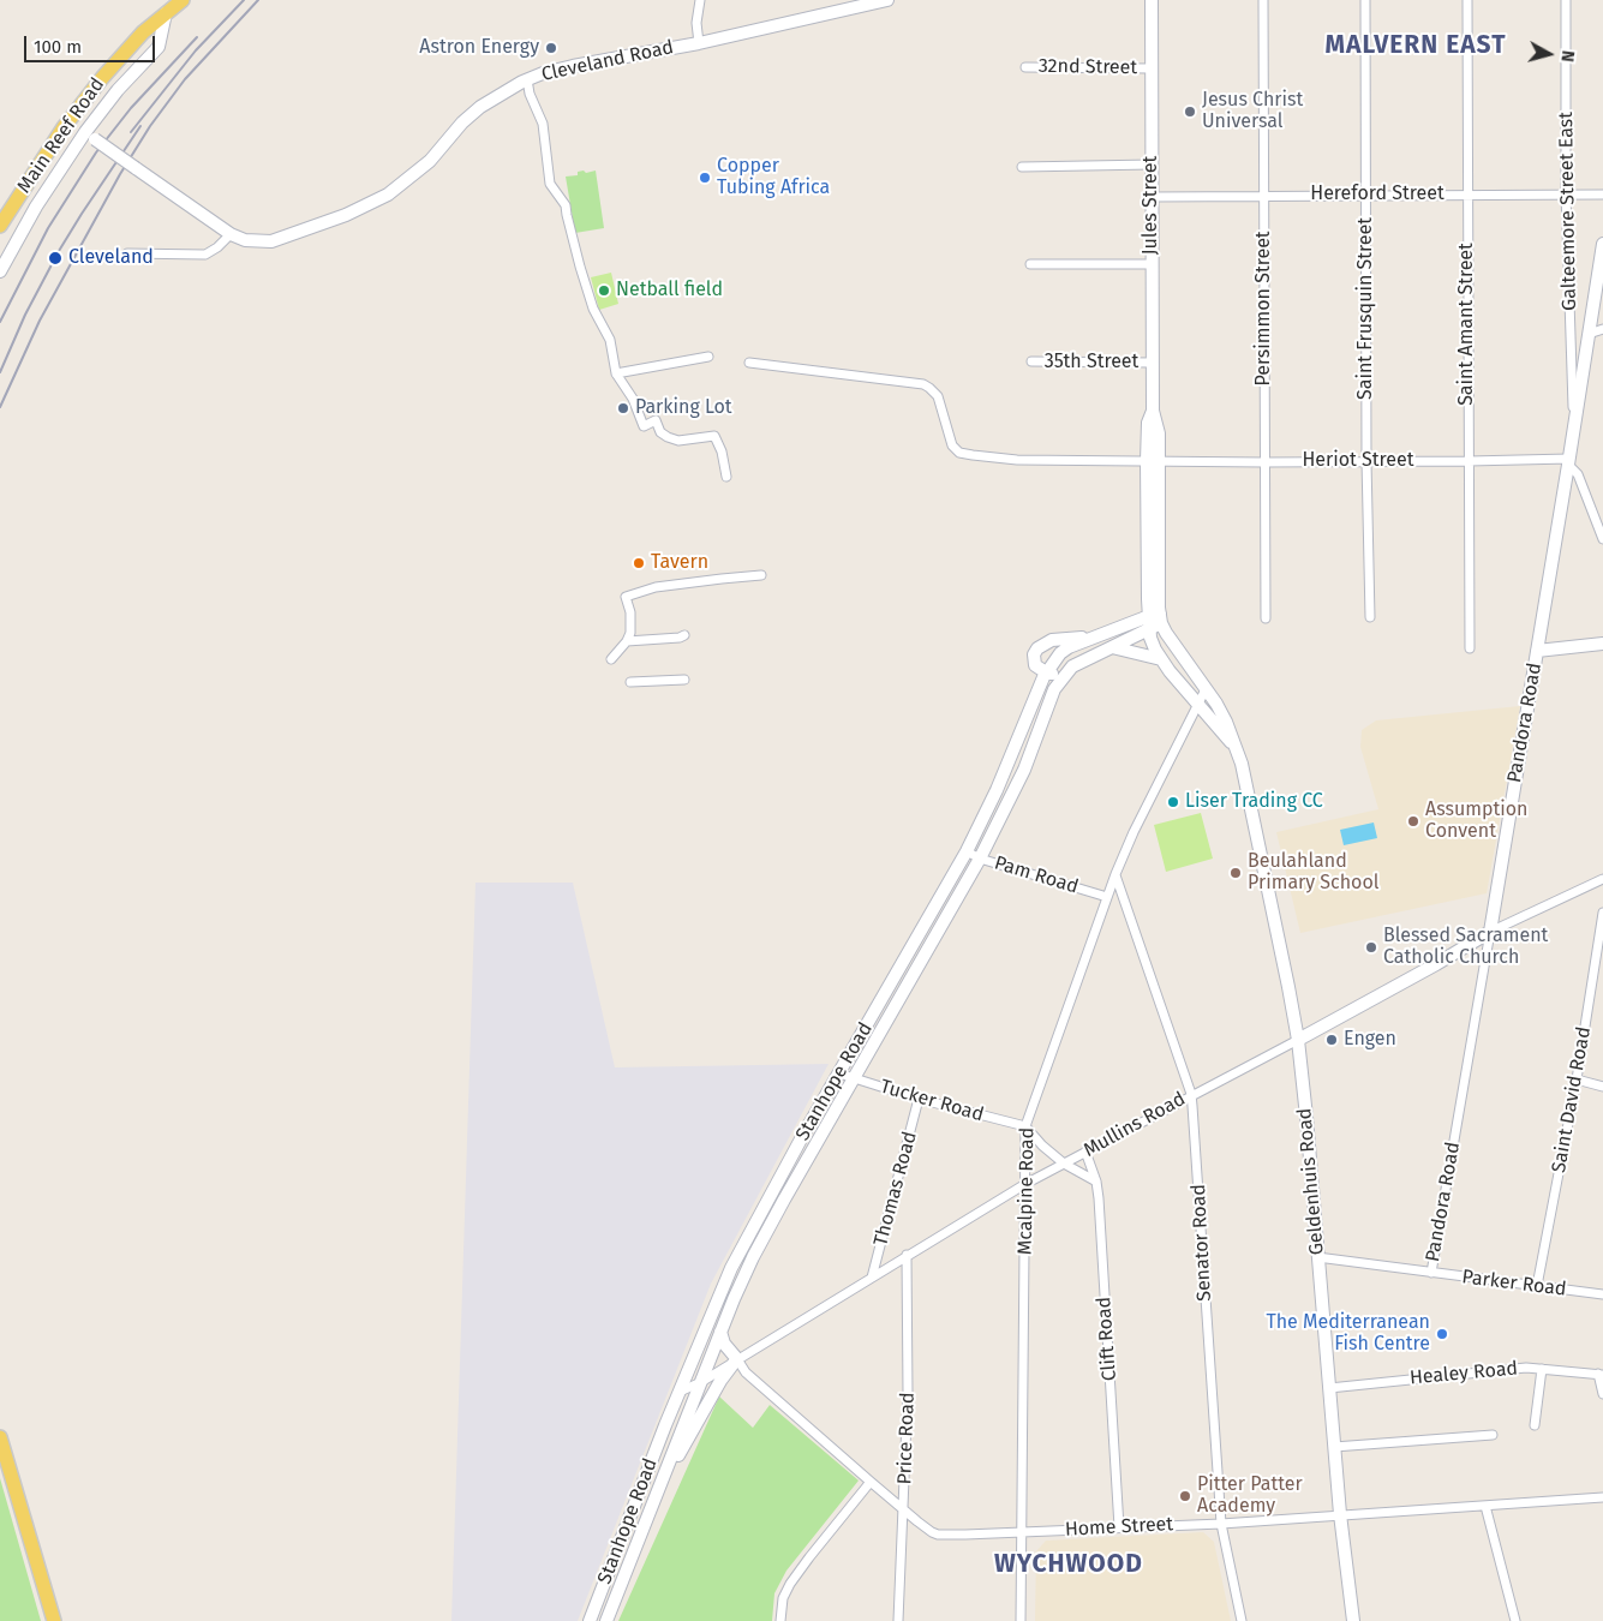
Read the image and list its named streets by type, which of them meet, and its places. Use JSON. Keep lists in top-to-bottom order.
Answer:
{
  "streets": {
    "main road": [
      "Cleveland Road",
      "Main Reef Road",
      "Jules Street",
      "Pandora Road",
      "Stanhope Road",
      "Mullins Road",
      "Geldenhuis Road"
    ],
    "street": [
      "32nd Street",
      "Hereford Street",
      "Galteemore Street East",
      "Persimmon Street",
      "Saint Frusquin Street",
      "Saint Amant Street",
      "35th Street",
      "Heriot Street",
      "Pam Road",
      "Saint David Road",
      "Tucker Road",
      "Thomas Road",
      "Mcalpine Road",
      "Senator Road",
      "Parker Road",
      "Clift Road",
      "Healey Road",
      "Price Road",
      "Home Street"
    ]
  },
  "crossings": [
    ["32nd Street", "Jules Street"],
    ["Hereford Street", "Jules Street"],
    ["Hereford Street", "Galteemore Street East"],
    ["Hereford Street", "Persimmon Street"],
    ["Hereford Street", "Saint Frusquin Street"],
    ["Hereford Street", "Saint Amant Street"],
    ["Jules Street", "35th Street"],
    ["Jules Street", "Heriot Street"],
    ["Jules Street", "Stanhope Road"],
    ["Jules Street", "Geldenhuis Road"],
    ["Galteemore Street East", "Pandora Road"],
    ["Persimmon Street", "Heriot Street"],
    ["Saint Frusquin Street", "Heriot Street"],
    ["Saint Amant Street", "Heriot Street"],
    ["Heriot Street", "Pandora Road"],
    ["Pandora Road", "Mullins Road"],
    ["Pandora Road", "Parker Road"],
    ["Pam Road", "Stanhope Road"],
    ["Pam Road", "Mcalpine Road"],
    ["Stanhope Road", "Tucker Road"],
    ["Stanhope Road", "Mullins Road"],
    ["Stanhope Road", "Geldenhuis Road"],
    ["Saint David Road", "Parker Road"],
    ["Tucker Road", "Thomas Road"],
    ["Tucker Road", "Mcalpine Road"],
    ["Mullins Road", "Geldenhuis Road"],
    ["Mullins Road", "Thomas Road"],
    ["Mullins Road", "Mcalpine Road"],
    ["Mullins Road", "Senator Road"],
    ["Mullins Road", "Clift Road"],
    ["Mullins Road", "Price Road"],
    ["Mullins Road", "Home Street"],
    ["Geldenhuis Road", "Mcalpine Road"],
    ["Geldenhuis Road", "Parker Road"],
    ["Geldenhuis Road", "Healey Road"],
    ["Geldenhuis Road", "Home Street"],
    ["Mcalpine Road", "Senator Road"],
    ["Mcalpine Road", "Home Street"],
    ["Senator Road", "Home Street"],
    ["Clift Road", "Home Street"],
    ["Price Road", "Home Street"]
  ],
  "districts": ["MALVERN EAST", "WYCHWOOD"],
  "places": [
    "Astron Energy",
    "Jesus Christ Universal",
    "Copper Tubing Africa",
    "Cleveland",
    "Netball field",
    "Parking Lot",
    "Tavern",
    "Liser Trading CC",
    "Assumption Convent",
    "Beulahland Primary School",
    "Blessed Sacrament Catholic Church",
    "Engen",
    "The Mediterranean Fish Centre",
    "Pitter Patter Academy"
  ],
  "scale_bar": "100 m",
  "north": "right"
}
